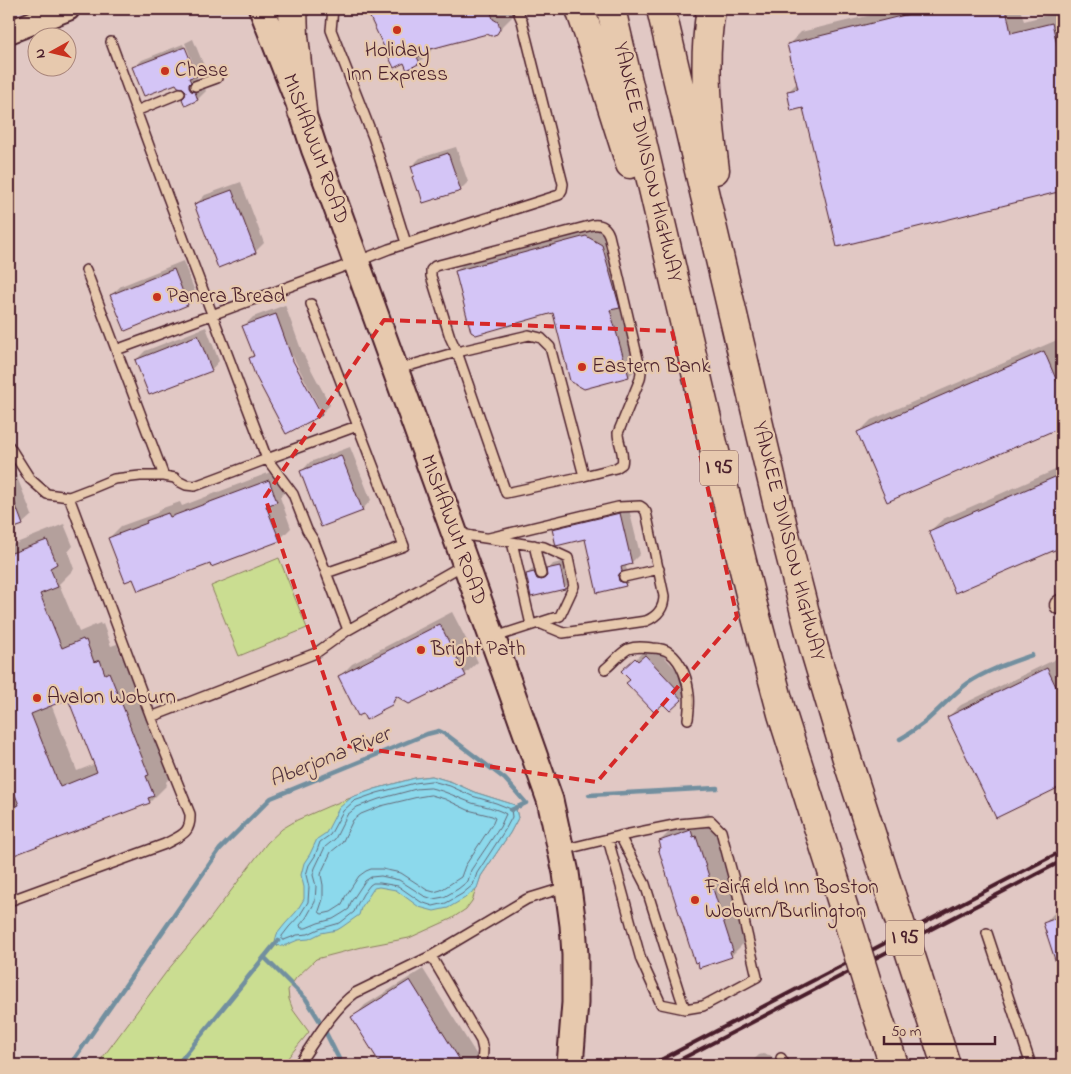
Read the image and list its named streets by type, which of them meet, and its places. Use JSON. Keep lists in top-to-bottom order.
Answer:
{
  "streets": {
    "highway": ["YANKEE DIVISION HIGHWAY", "I 95"],
    "main road": ["MISHAWUM ROAD"]
  },
  "water": ["Aberjona River"],
  "places": [
    "Holiday Inn Express",
    "Chase",
    "Panera Bread",
    "Eastern Bank",
    "Bright Path",
    "Avalon Woburn",
    "Fairfield Inn Boston Woburn/Burlington"
  ],
  "scale_bar": "50 m",
  "north": "left"
}
